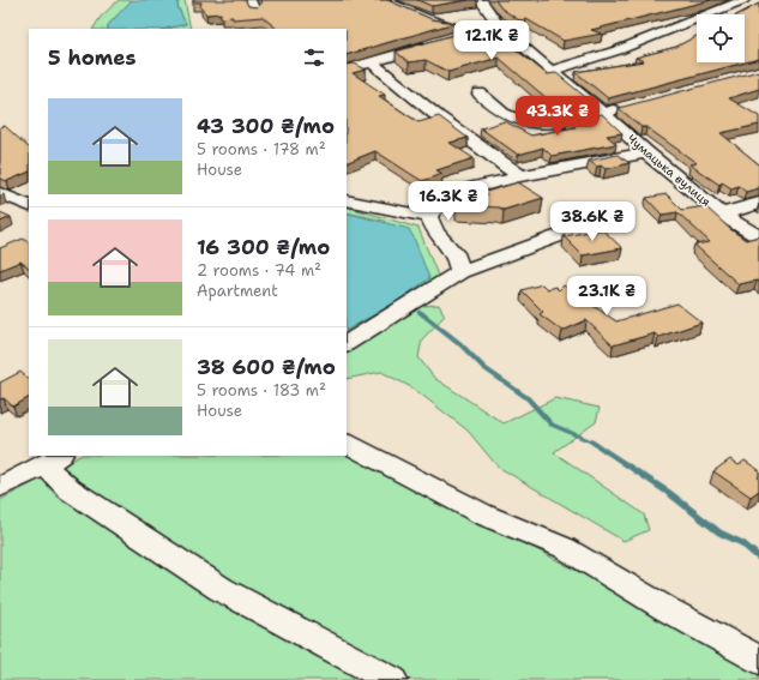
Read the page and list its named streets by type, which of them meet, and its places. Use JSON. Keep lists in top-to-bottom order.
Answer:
{
  "streets": {
    "street": ["Чумацька вулиця"]
  },
  "page": {
    "price": [
      "12.1K ₴",
      "43.3K ₴",
      "16.3K ₴",
      "38.6K ₴",
      "23.1K ₴"
    ],
    "heading": "5 homes",
    "list": [
      {
        "name": "43 300 ₴/mo",
        "note": "5 rooms · 178 m² · House"
      },
      {
        "name": "16 300 ₴/mo",
        "note": "2 rooms · 74 m² · Apartment"
      },
      {
        "name": "38 600 ₴/mo",
        "note": "5 rooms · 183 m² · House"
      }
    ]
  }
}
